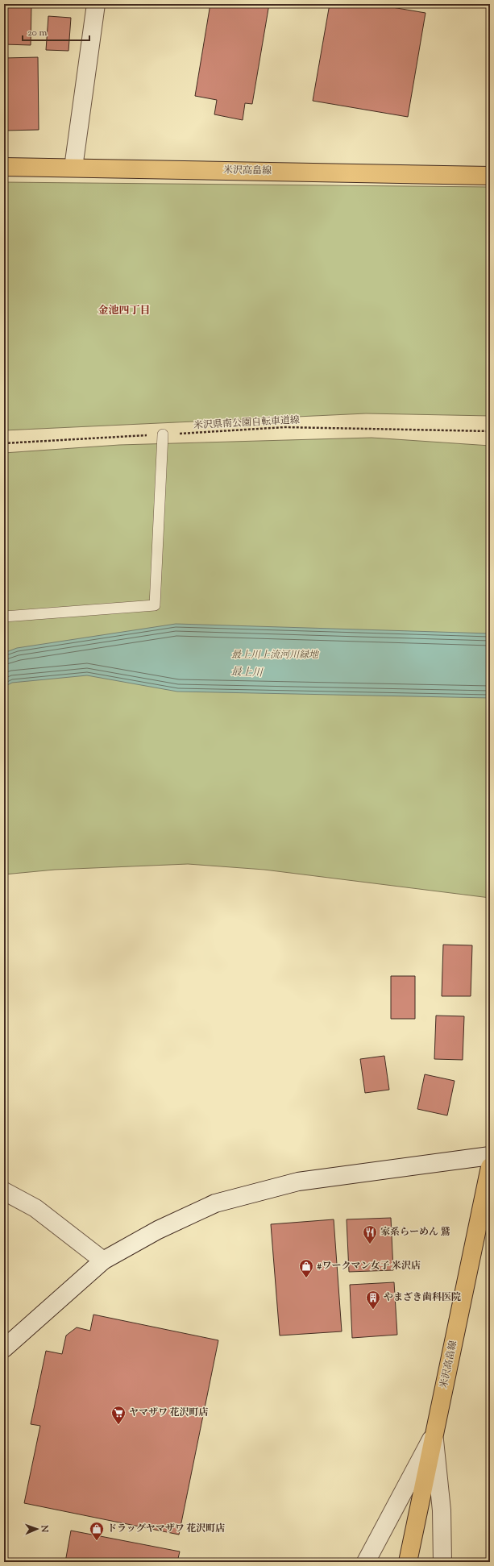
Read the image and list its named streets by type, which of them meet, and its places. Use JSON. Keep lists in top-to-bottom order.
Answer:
{
  "streets": {
    "main road": ["米沢高畠線"],
    "path": ["米沢県南公園自転車道線"]
  },
  "districts": ["金池四丁目"],
  "water": ["最上川"],
  "parks": ["最上川上流河川緑地"],
  "places": {
    "restaurant": ["家系らーめん 鷲"],
    "shop": ["#ワークマン女子 米沢店", "ドラッグヤマザワ 花沢町店"],
    "building": ["やまざき歯科医院"],
    "supermarket": ["ヤマザワ 花沢町店"]
  },
  "scale_bar": "20 m",
  "north": "right"
}
